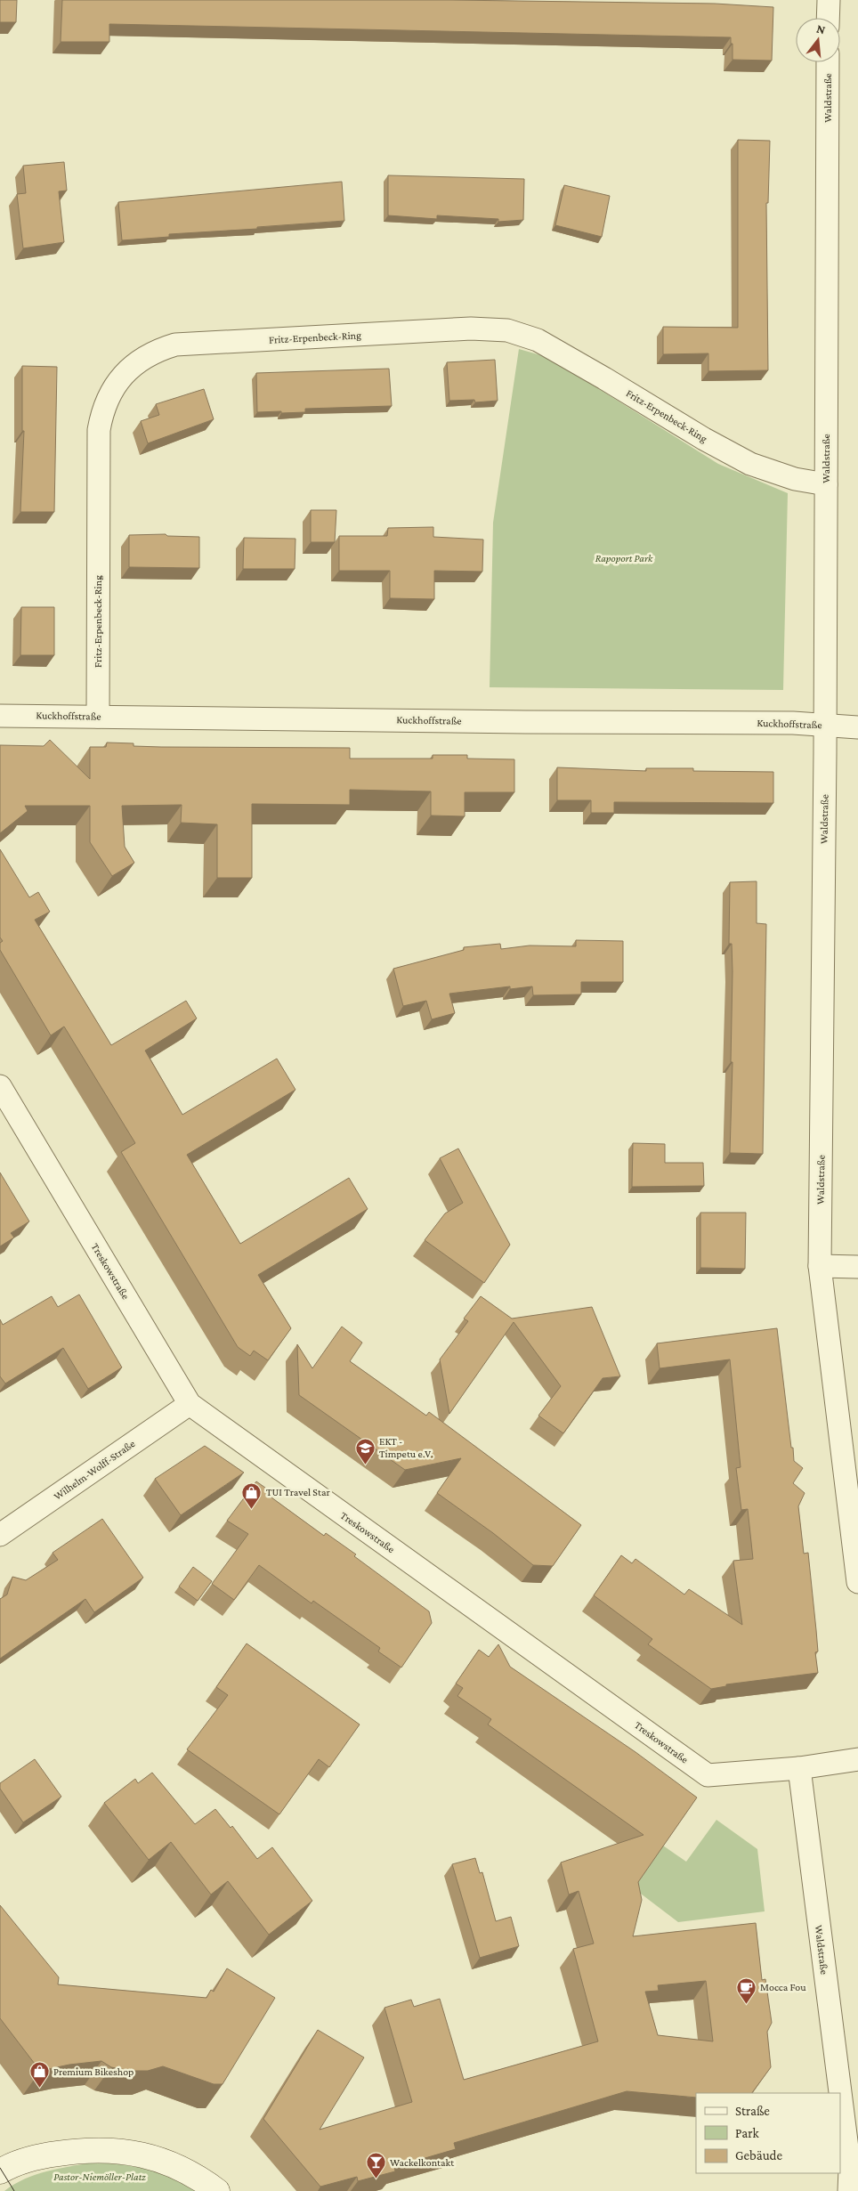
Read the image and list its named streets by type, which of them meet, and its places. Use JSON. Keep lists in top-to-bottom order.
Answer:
{
  "streets": {
    "street": [
      "Waldstraße",
      "Fritz-Erpenbeck-Ring",
      "Kuckhoffstraße",
      "Treskowstraße",
      "Wilhelm-Wolff-Straße"
    ]
  },
  "crossings": [
    ["Waldstraße", "Fritz-Erpenbeck-Ring"],
    ["Waldstraße", "Kuckhoffstraße"],
    ["Waldstraße", "Treskowstraße"],
    ["Fritz-Erpenbeck-Ring", "Kuckhoffstraße"],
    ["Treskowstraße", "Wilhelm-Wolff-Straße"]
  ],
  "parks": ["Rapoport Park", "Pastor-Niemöller-Platz"],
  "places": {
    "school or university": ["EKT - Timpetu e.V."],
    "shop": ["TUI Travel Star", "Premium Bikeshop"],
    "cafe": ["Mocca Fou"],
    "bar": ["Wackelkontakt"]
  },
  "legend": ["Straße", "Park", "Gebäude"],
  "north": "top"
}
